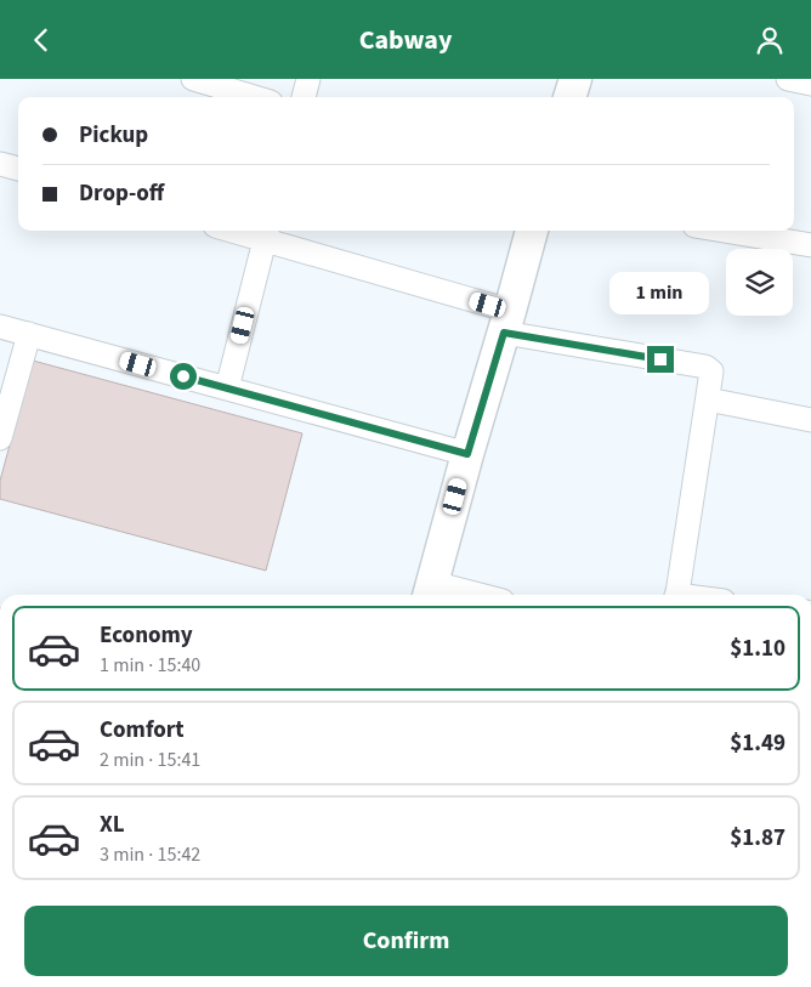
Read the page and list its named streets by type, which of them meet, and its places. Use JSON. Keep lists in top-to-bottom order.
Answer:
{
  "page": {
    "header": "Cabway",
    "banner": ["Pickup", "Drop-off"],
    "bubble": "1 min",
    "list": [
      {
        "name": "Economy",
        "note": "1 min · 15:40",
        "value": "$1.10"
      },
      {
        "name": "Comfort",
        "note": "2 min · 15:41",
        "value": "$1.49"
      },
      {
        "name": "XL",
        "note": "3 min · 15:42",
        "value": "$1.87"
      }
    ],
    "buttons": "Confirm"
  }
}
